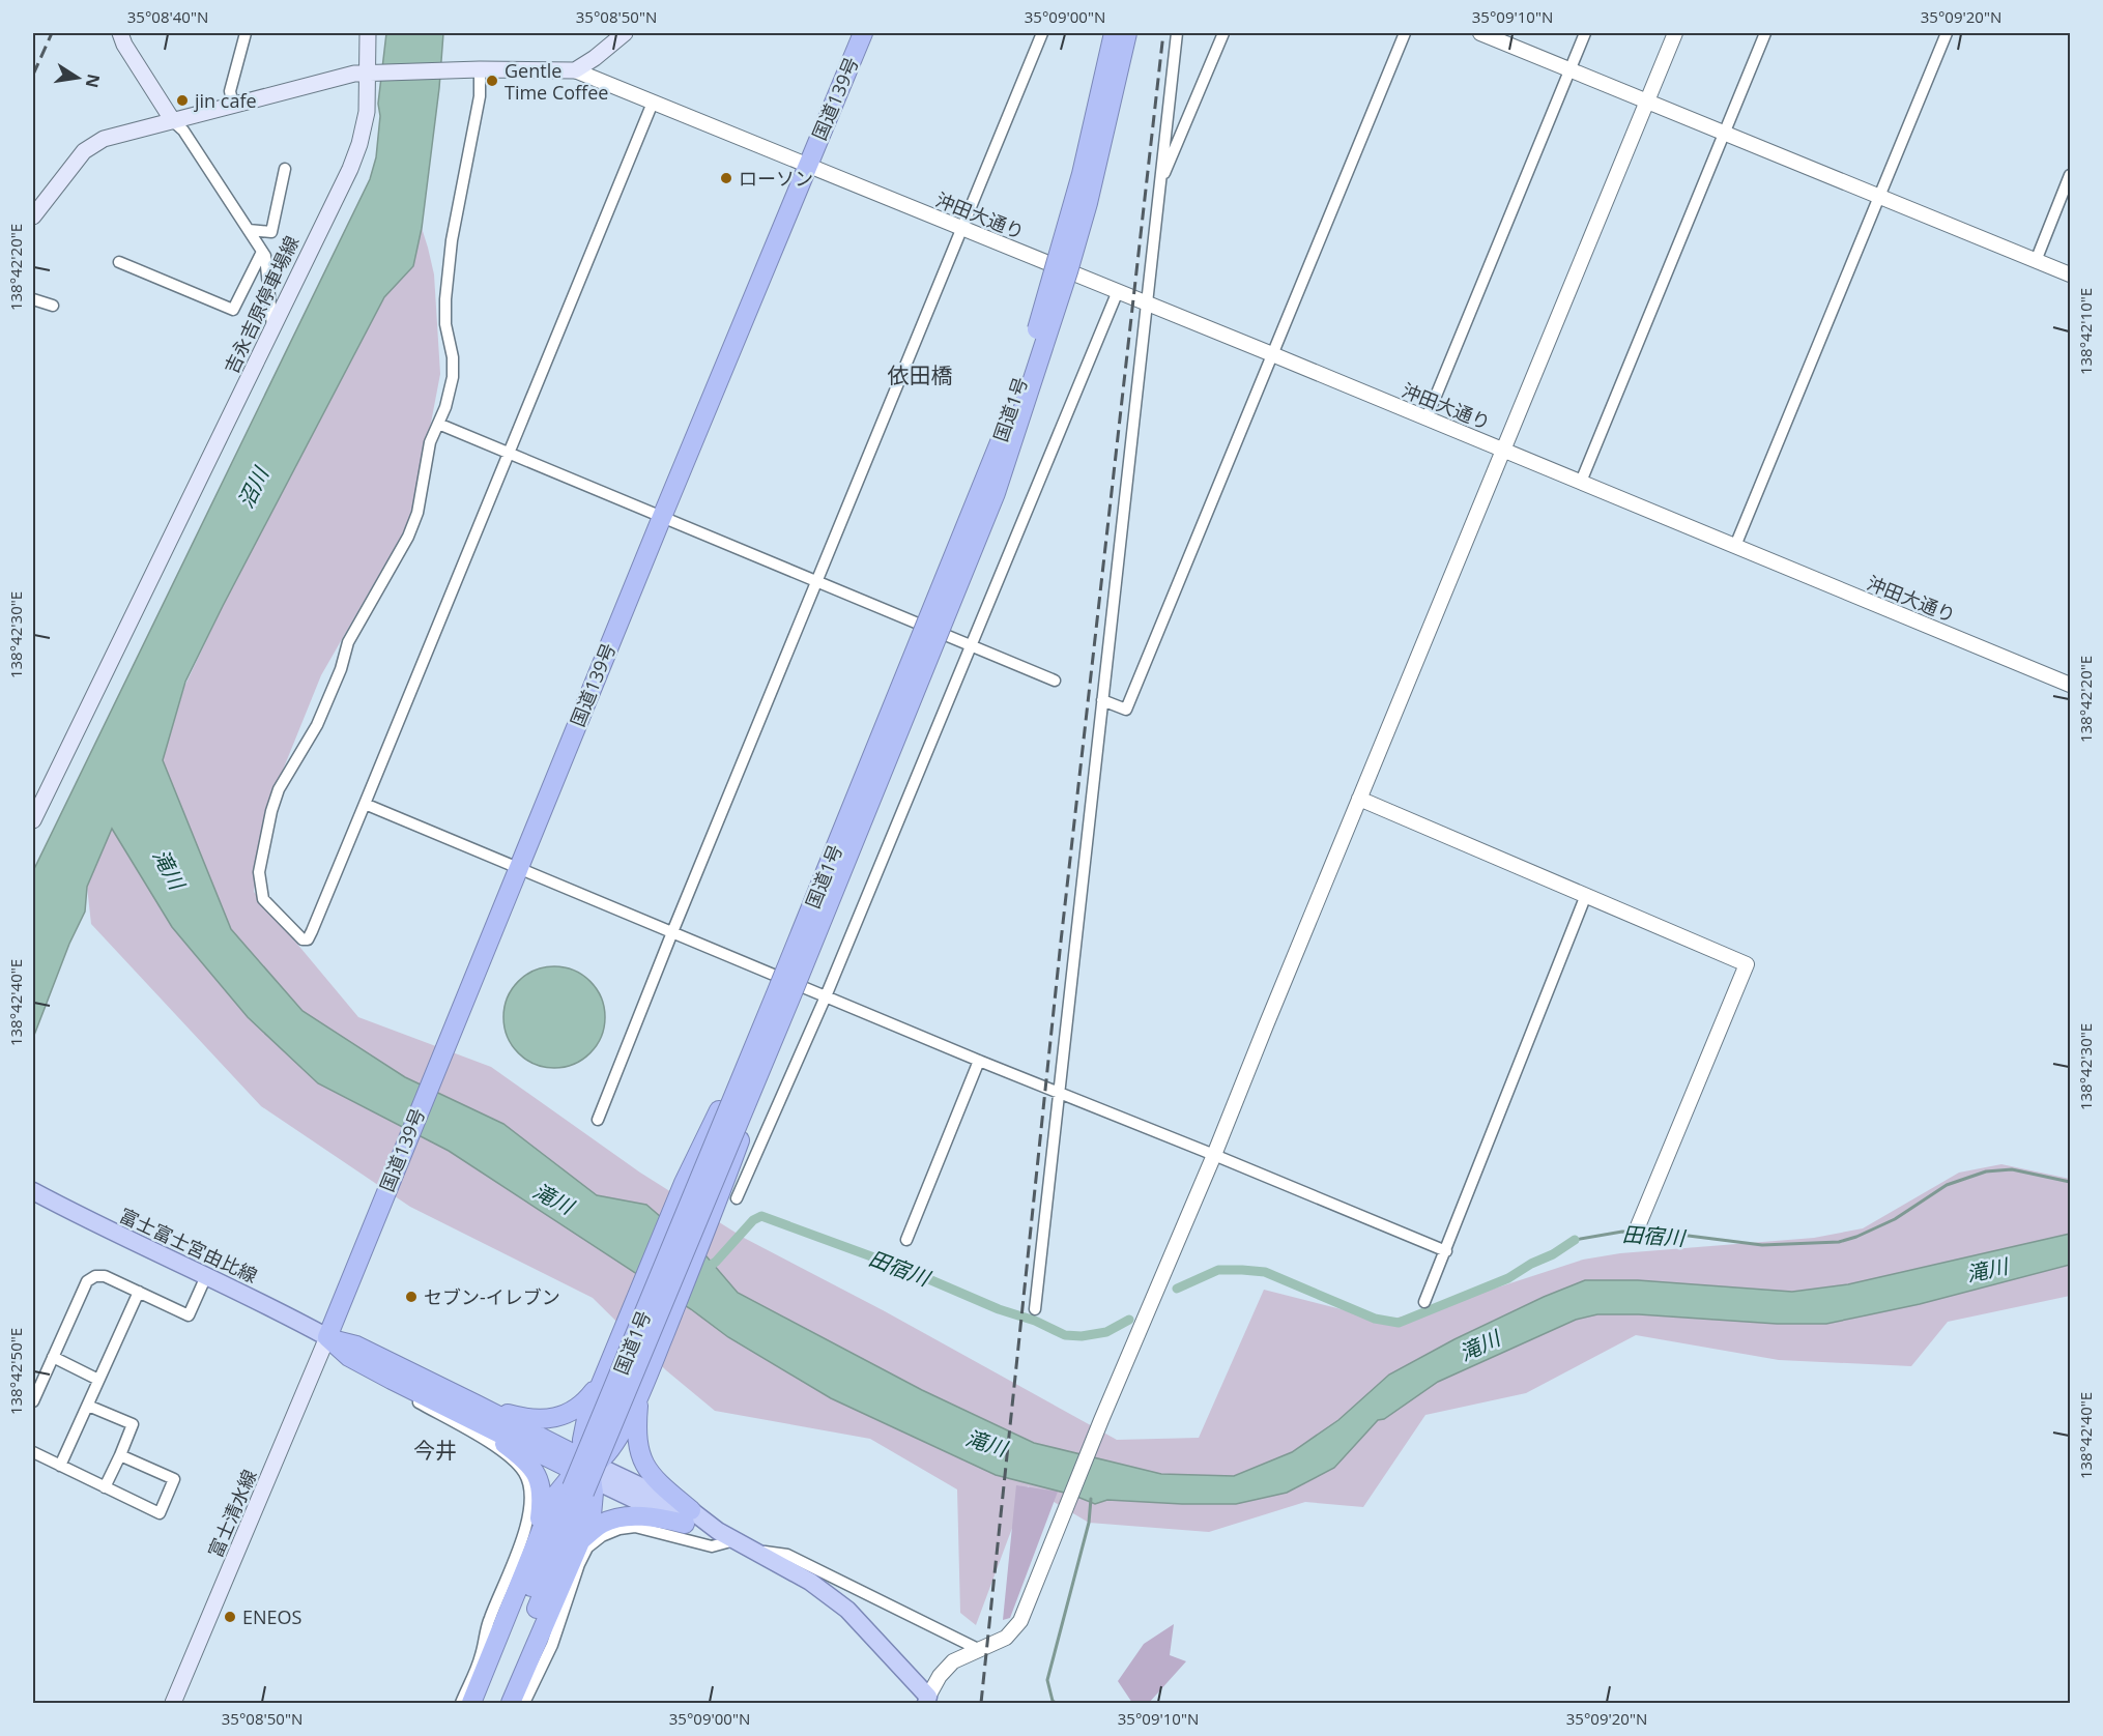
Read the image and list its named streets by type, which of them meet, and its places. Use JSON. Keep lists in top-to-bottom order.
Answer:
{
  "streets": {
    "highway": ["国道139号", "国道1号"],
    "main road": ["吉永吉原停車場線", "富士富士宮由比線", "富士清水線"],
    "street": ["沖田大通り"]
  },
  "crossings": [
    ["国道139号", "沖田大通り"],
    ["国道139号", "富士富士宮由比線"],
    ["国道139号", "富士清水線"],
    ["富士富士宮由比線", "富士清水線"]
  ],
  "districts": ["依田橋", "今井"],
  "water": ["沼川", "滝川", "田宿川"],
  "places": [
    "Gentle Time Coffee",
    "jin cafe",
    "ローソン",
    "セブン-イレブン",
    "ENEOS"
  ],
  "north": "right",
  "coordinates": [
    "35°08'40\"N",
    "35°08'50\"N",
    "35°09'00\"N",
    "35°09'10\"N",
    "35°09'20\"N",
    "138°42'20\"E",
    "138°42'10\"E",
    "138°42'30\"E",
    "138°42'40\"E",
    "138°42'50\"E"
  ]
}
